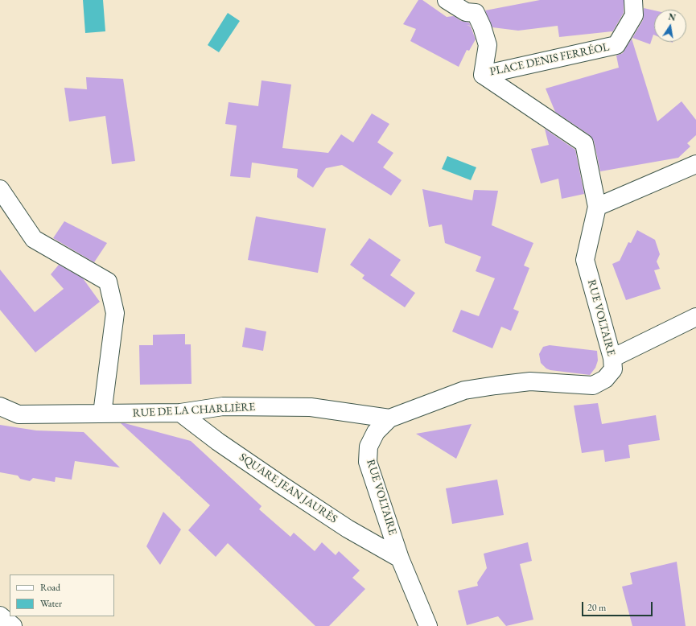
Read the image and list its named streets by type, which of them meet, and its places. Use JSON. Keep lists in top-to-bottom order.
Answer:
{
  "streets": {
    "street": [
      "PLACE DENIS FERRÉOL",
      "RUE VOLTAIRE",
      "RUE DE LA CHARLIÈRE",
      "SQUARE JEAN JAURÈS"
    ]
  },
  "crossings": [
    ["PLACE DENIS FERRÉOL", "RUE VOLTAIRE"],
    ["RUE VOLTAIRE", "RUE DE LA CHARLIÈRE"],
    ["RUE VOLTAIRE", "SQUARE JEAN JAURÈS"],
    ["RUE DE LA CHARLIÈRE", "SQUARE JEAN JAURÈS"]
  ],
  "legend": ["Road", "Water"],
  "scale_bar": "20 m",
  "north": "top"
}
